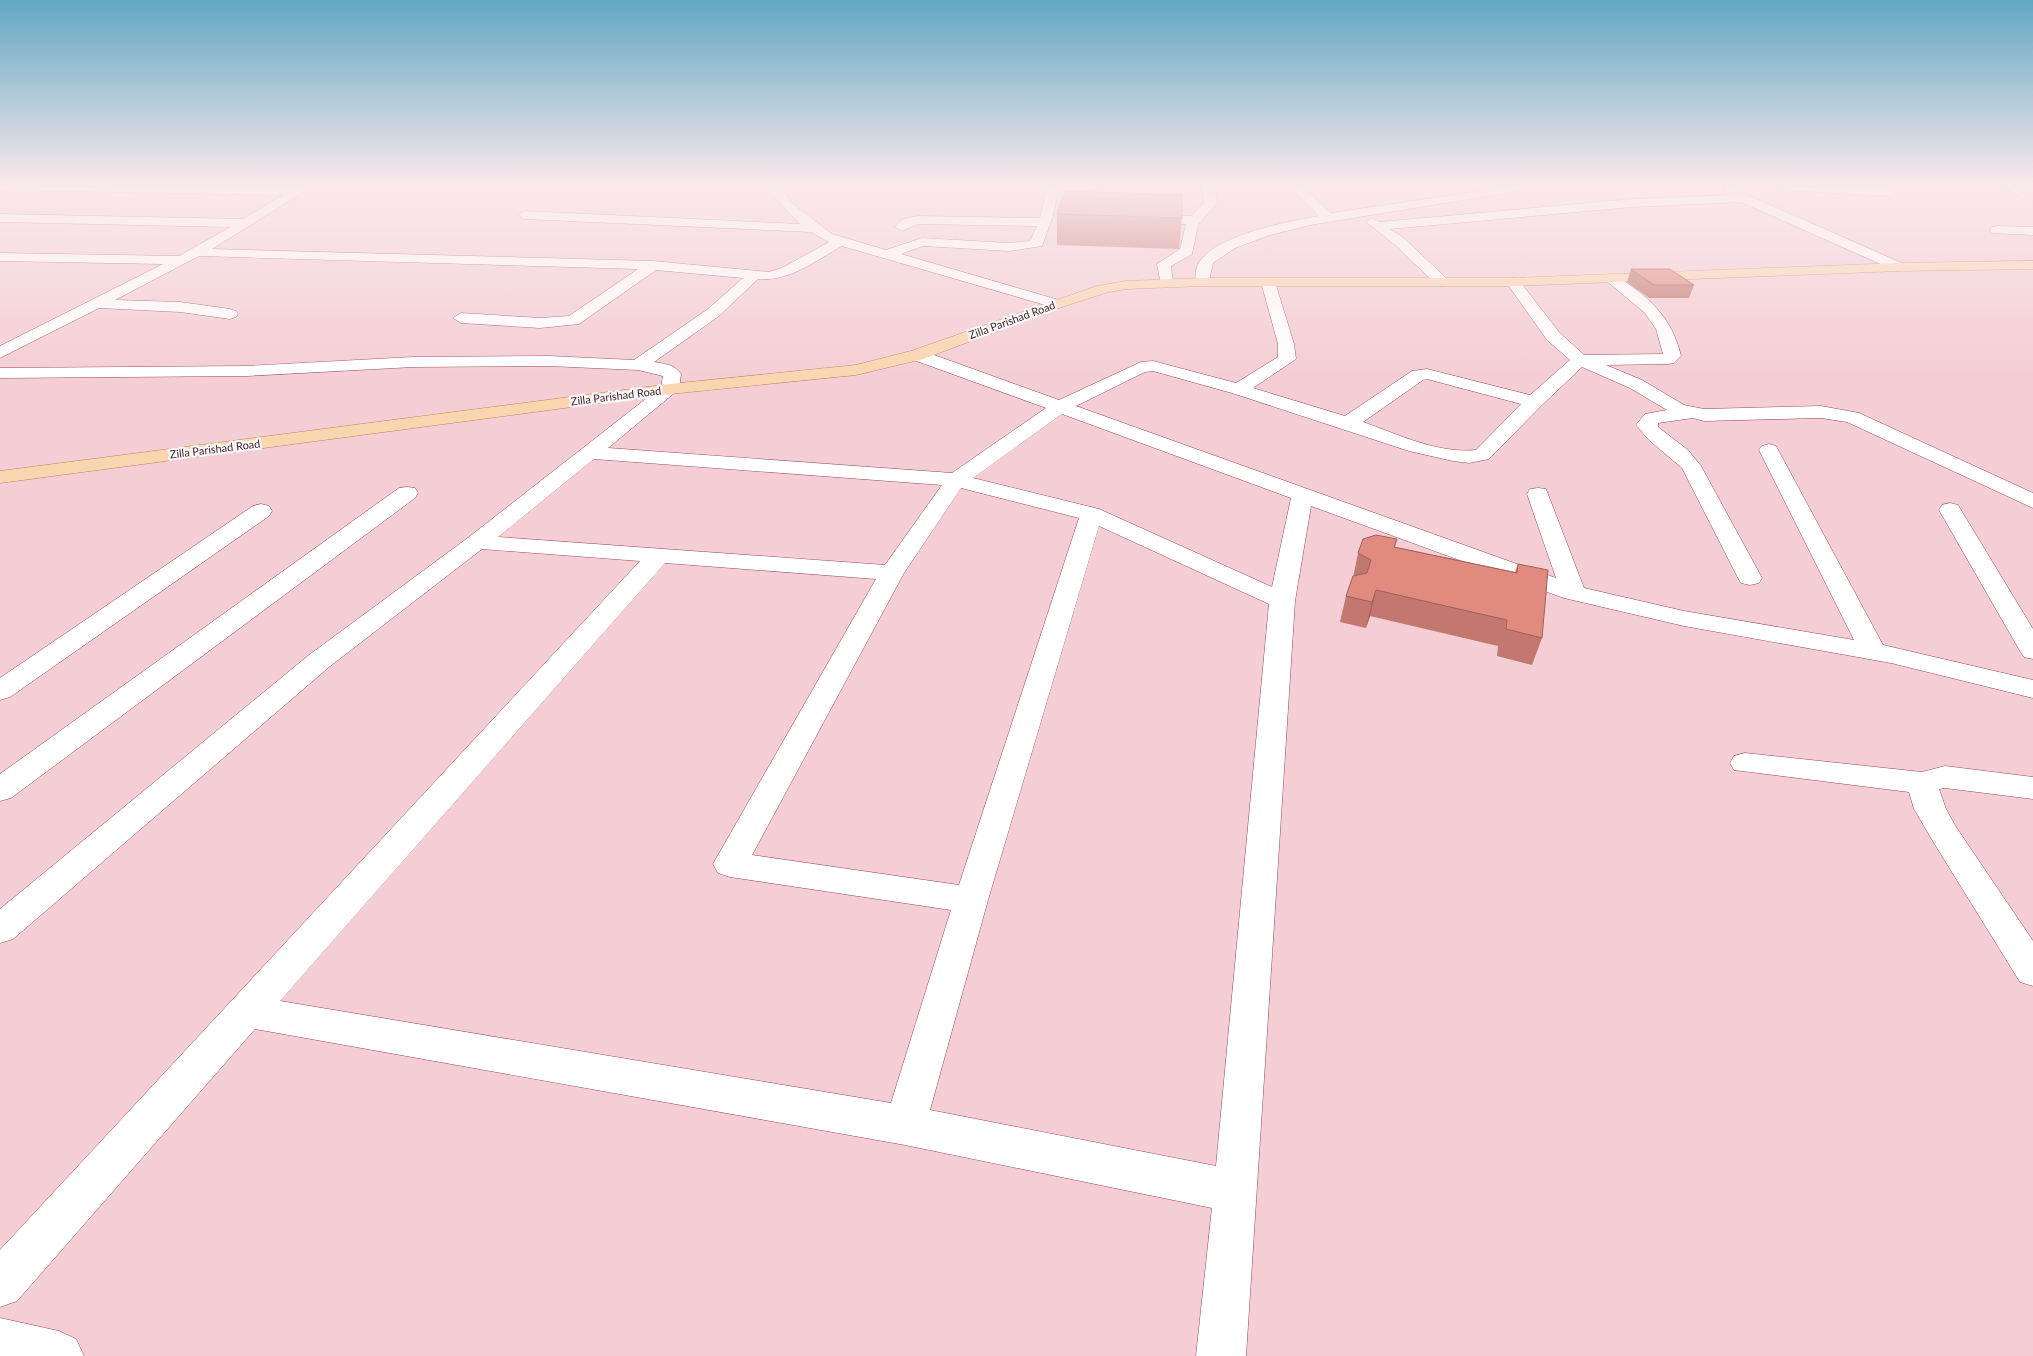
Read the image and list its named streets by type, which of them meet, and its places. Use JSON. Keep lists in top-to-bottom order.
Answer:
{
  "streets": {
    "main road": ["Zilla Parishad Road"]
  }
}
